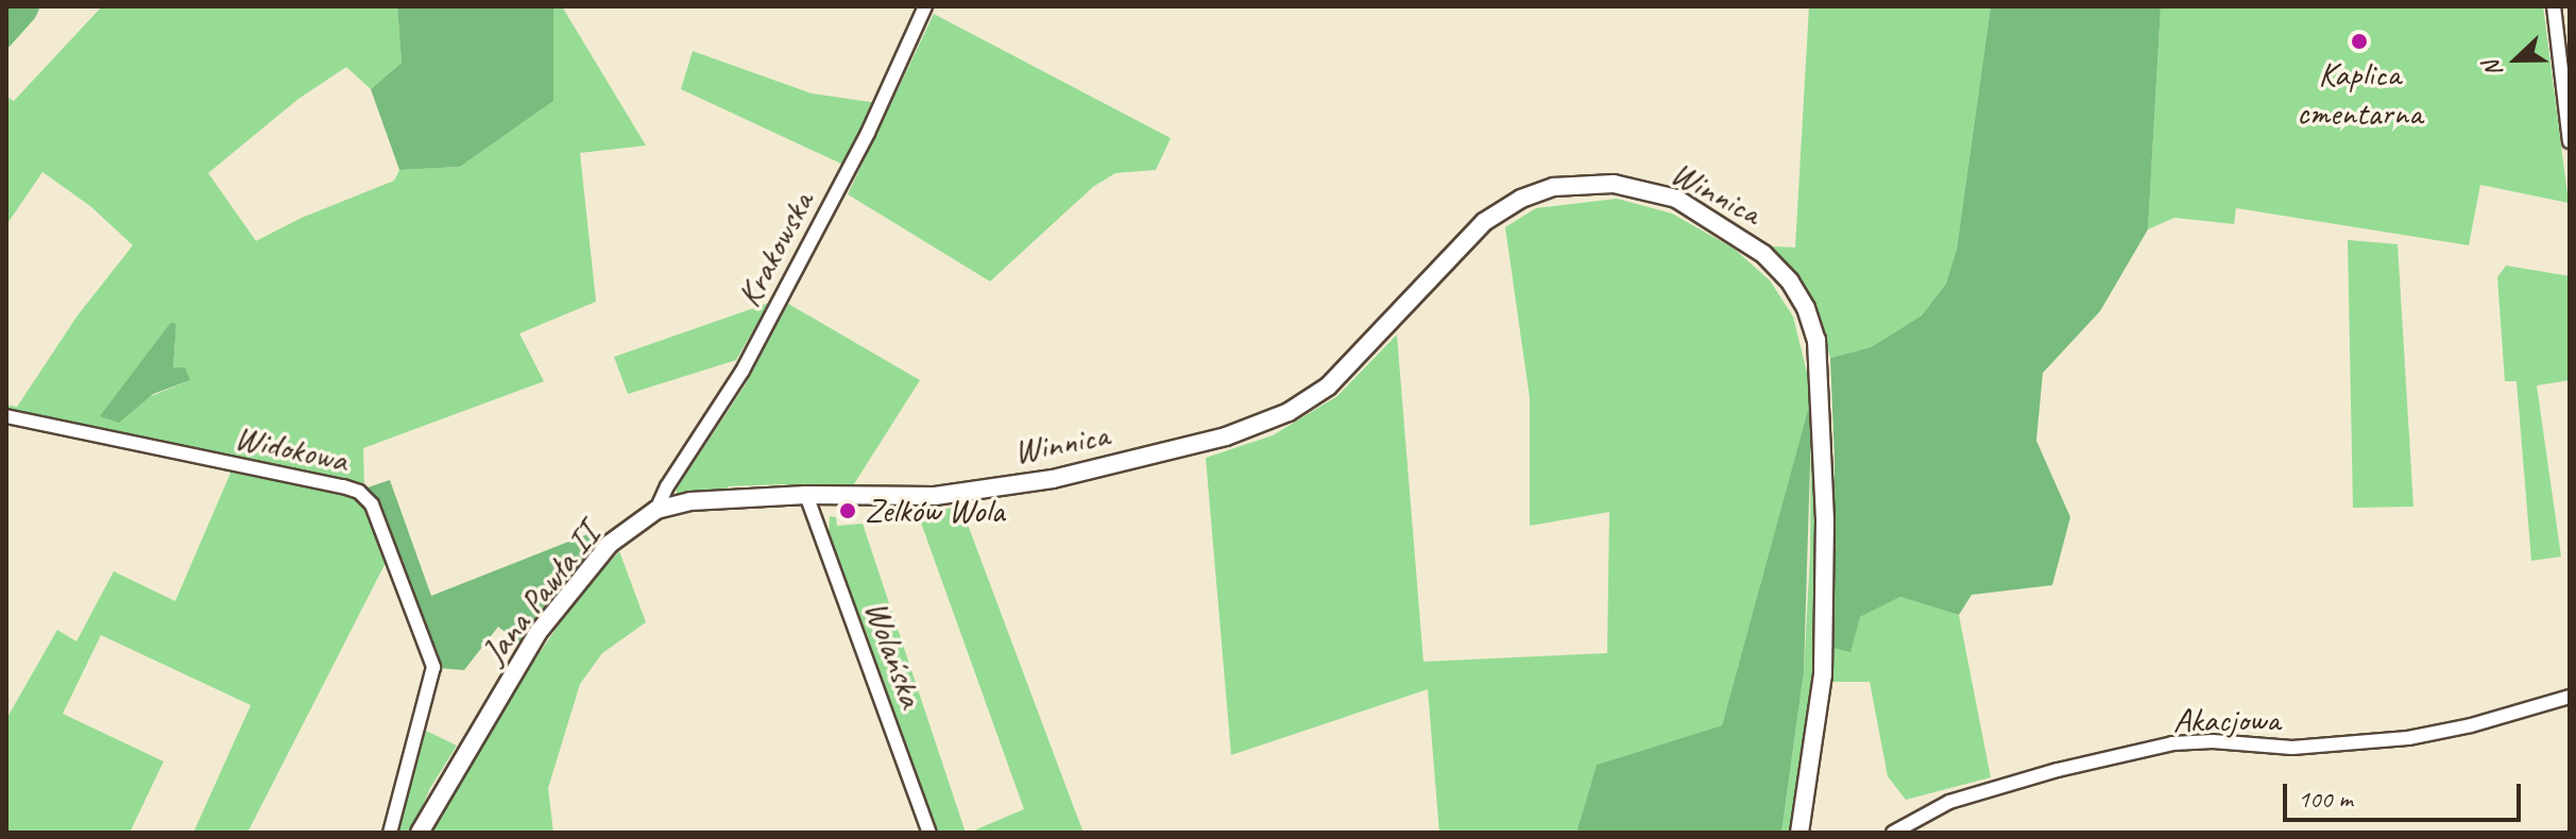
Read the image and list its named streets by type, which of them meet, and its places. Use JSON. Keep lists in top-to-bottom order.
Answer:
{
  "streets": {
    "street": [
      "Winnica",
      "Krakowska",
      "Widokowa",
      "Jana Pawła II",
      "Wolańska",
      "Akacjowa"
    ]
  },
  "crossings": [
    ["Winnica", "Jana Pawła II"],
    ["Krakowska", "Jana Pawła II"],
    ["Jana Pawła II", "Wolańska"]
  ],
  "places": ["Kaplica cmentarna", "Zelków Wola"],
  "scale_bar": "100 m",
  "north": "left"
}
